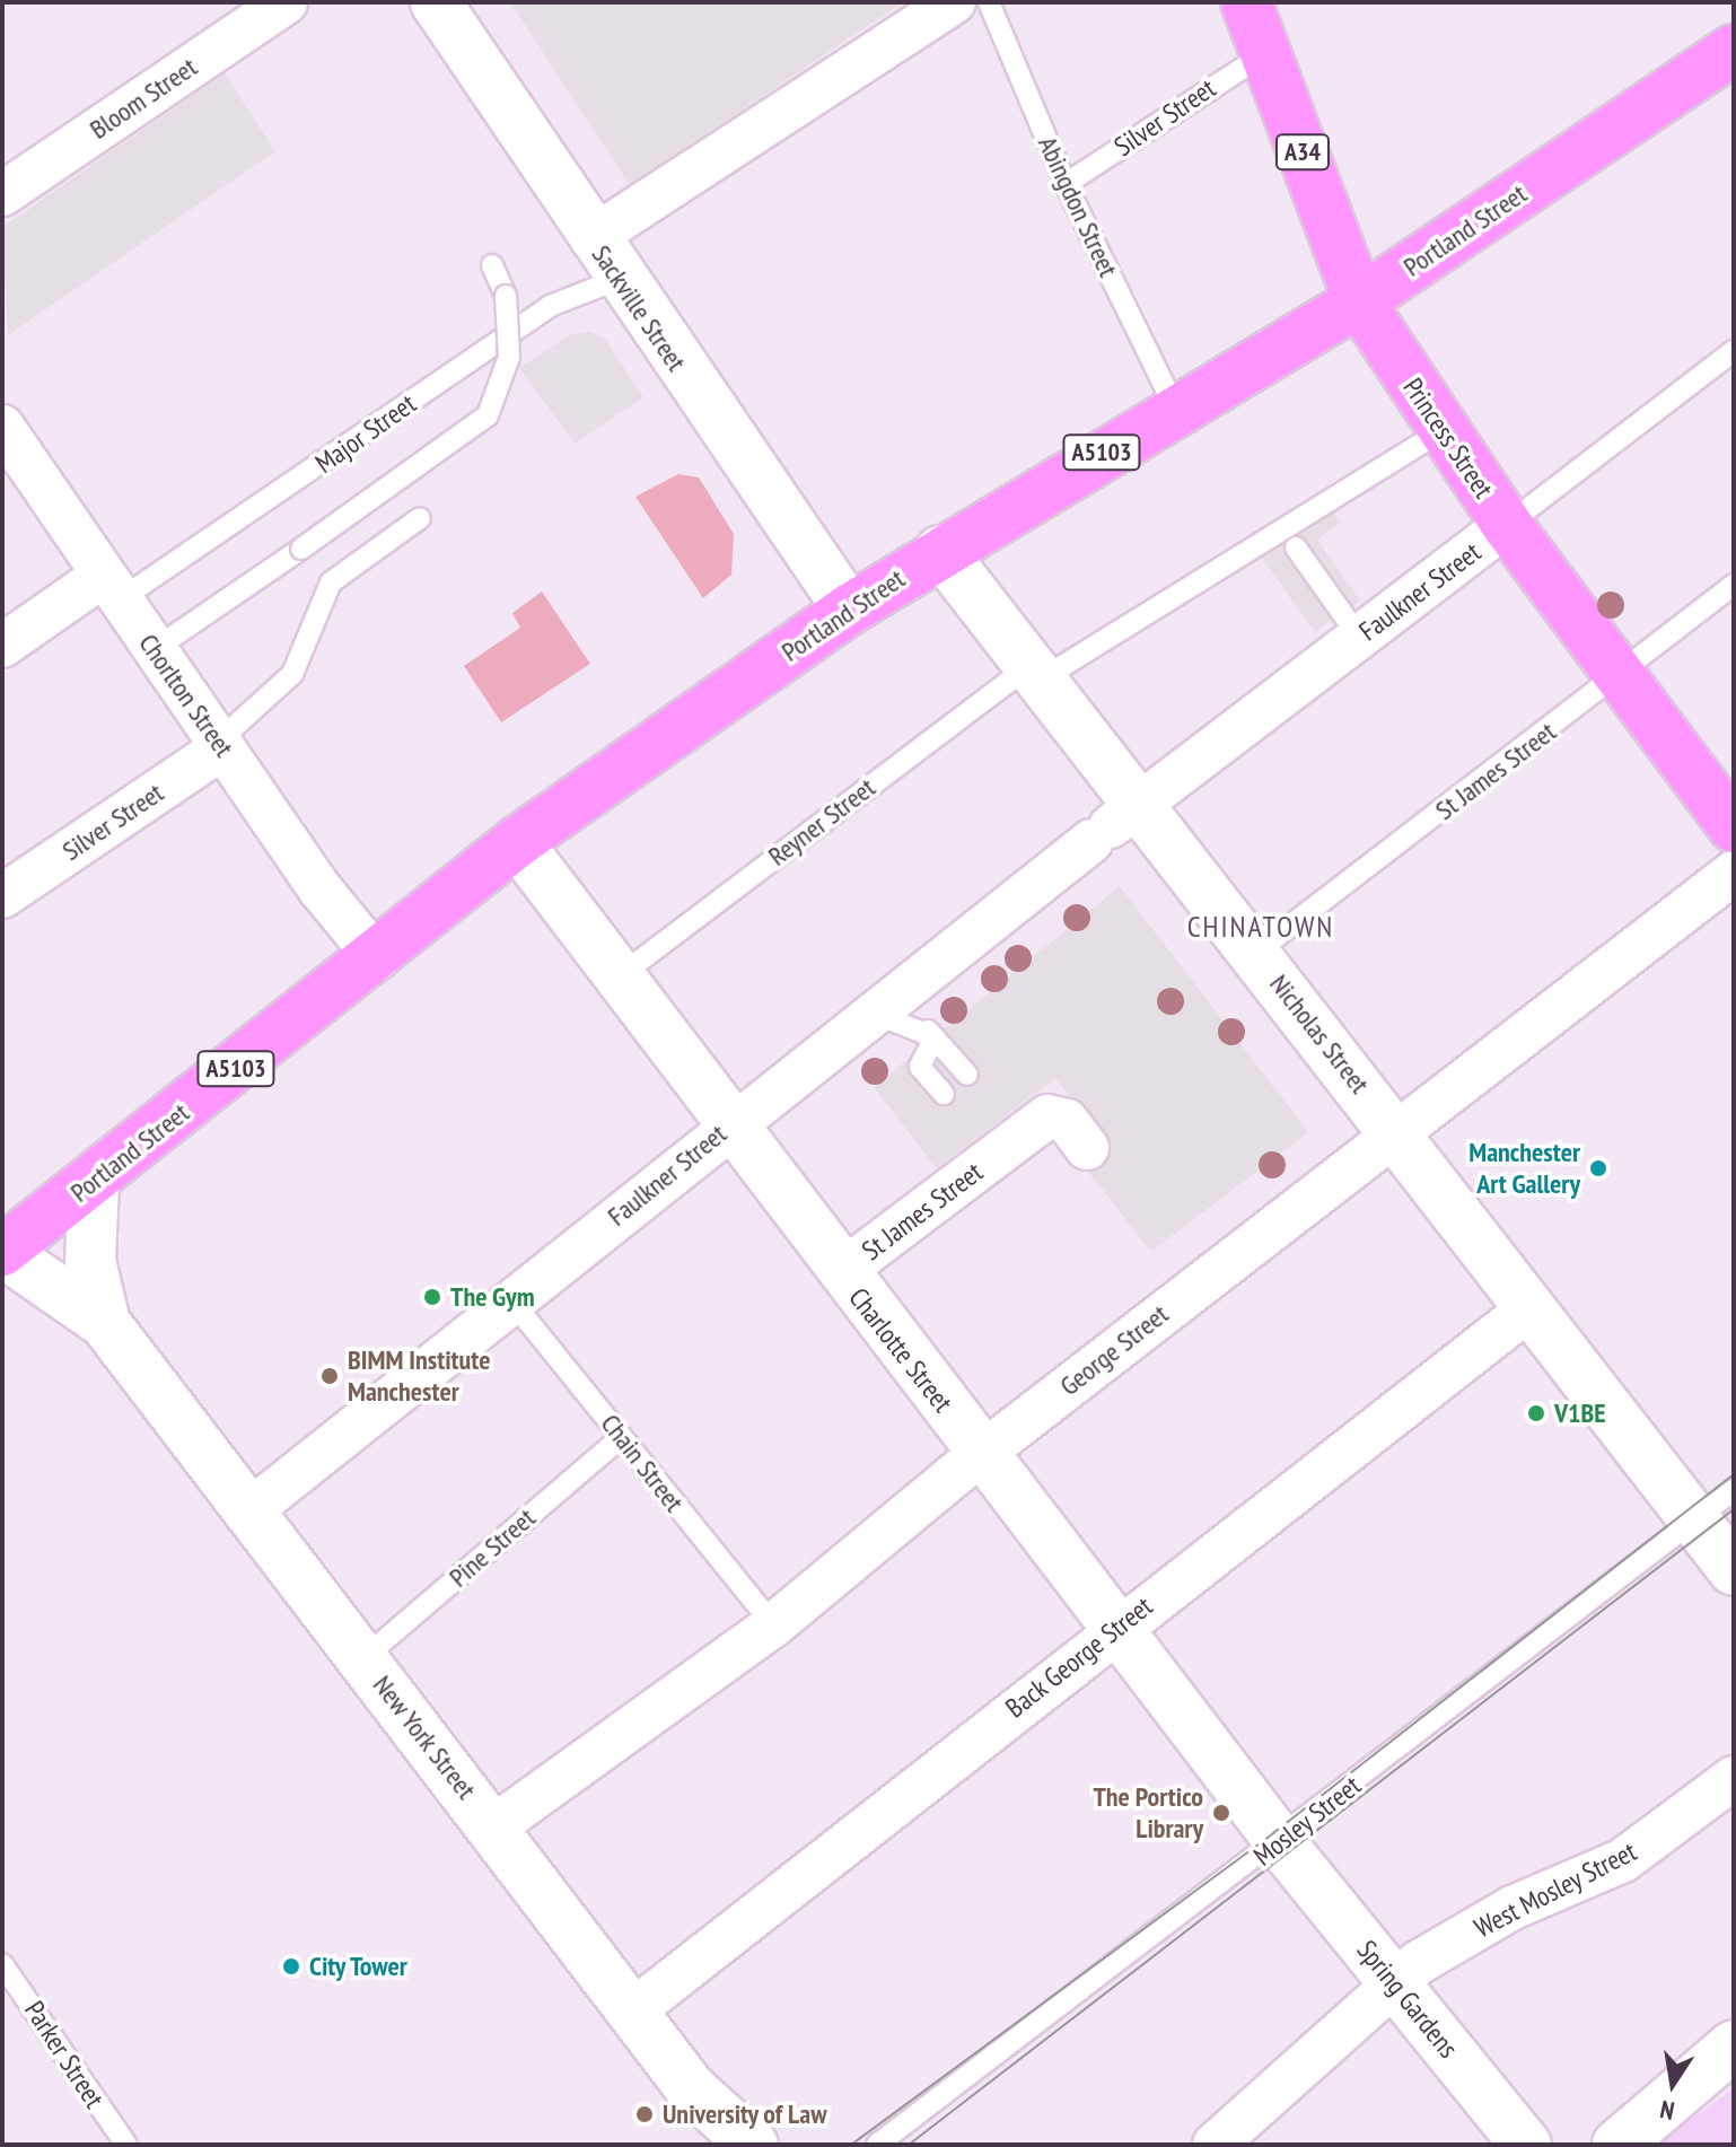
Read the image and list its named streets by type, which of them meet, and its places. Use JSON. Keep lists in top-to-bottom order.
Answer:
{
  "streets": {
    "main road": [
      "A34",
      "Portland Street",
      "Princess Street",
      "A5103"
    ],
    "street": [
      "Bloom Street",
      "Silver Street",
      "Sackville Street",
      "Major Street",
      "Faulkner Street",
      "Chorlton Street",
      "St James Street",
      "Nicholas Street",
      "Charlotte Street",
      "George Street",
      "Back George Street",
      "New York Street",
      "West Mosley Street",
      "Spring Gardens"
    ],
    "lane": [
      "Abingdon Street",
      "Reyner Street",
      "Chain Street",
      "Pine Street",
      "Mosley Street",
      "Parker Street"
    ]
  },
  "crossings": [
    ["Silver Street", "Abingdon Street"],
    ["Silver Street", "Princess Street"],
    ["Silver Street", "Chorlton Street"],
    ["Abingdon Street", "Portland Street"],
    ["Portland Street", "Sackville Street"],
    ["Portland Street", "Princess Street"],
    ["Portland Street", "Chorlton Street"],
    ["Portland Street", "Nicholas Street"],
    ["Portland Street", "Charlotte Street"],
    ["Portland Street", "New York Street"],
    ["Sackville Street", "Major Street"],
    ["Major Street", "Chorlton Street"],
    ["Princess Street", "Faulkner Street"],
    ["Princess Street", "St James Street"],
    ["Princess Street", "Reyner Street"],
    ["Faulkner Street", "Nicholas Street"],
    ["Faulkner Street", "Charlotte Street"],
    ["Faulkner Street", "Chain Street"],
    ["Faulkner Street", "New York Street"],
    ["St James Street", "Nicholas Street"],
    ["St James Street", "Charlotte Street"],
    ["Reyner Street", "Nicholas Street"],
    ["Reyner Street", "Charlotte Street"],
    ["Nicholas Street", "George Street"],
    ["Nicholas Street", "Back George Street"],
    ["Nicholas Street", "Mosley Street"],
    ["Charlotte Street", "George Street"],
    ["Charlotte Street", "Back George Street"],
    ["Charlotte Street", "Mosley Street"],
    ["Charlotte Street", "Spring Gardens"],
    ["George Street", "Chain Street"],
    ["George Street", "New York Street"],
    ["Chain Street", "Pine Street"],
    ["Pine Street", "New York Street"],
    ["Back George Street", "New York Street"],
    ["Mosley Street", "Spring Gardens"],
    ["West Mosley Street", "Spring Gardens"]
  ],
  "districts": ["CHINATOWN"],
  "places": [
    "Manchester Art Gallery",
    "The Gym",
    "BIMM Institute Manchester",
    "V1BE",
    "The Portico Library",
    "City Tower",
    "University of Law"
  ],
  "north": "bottom"
}
